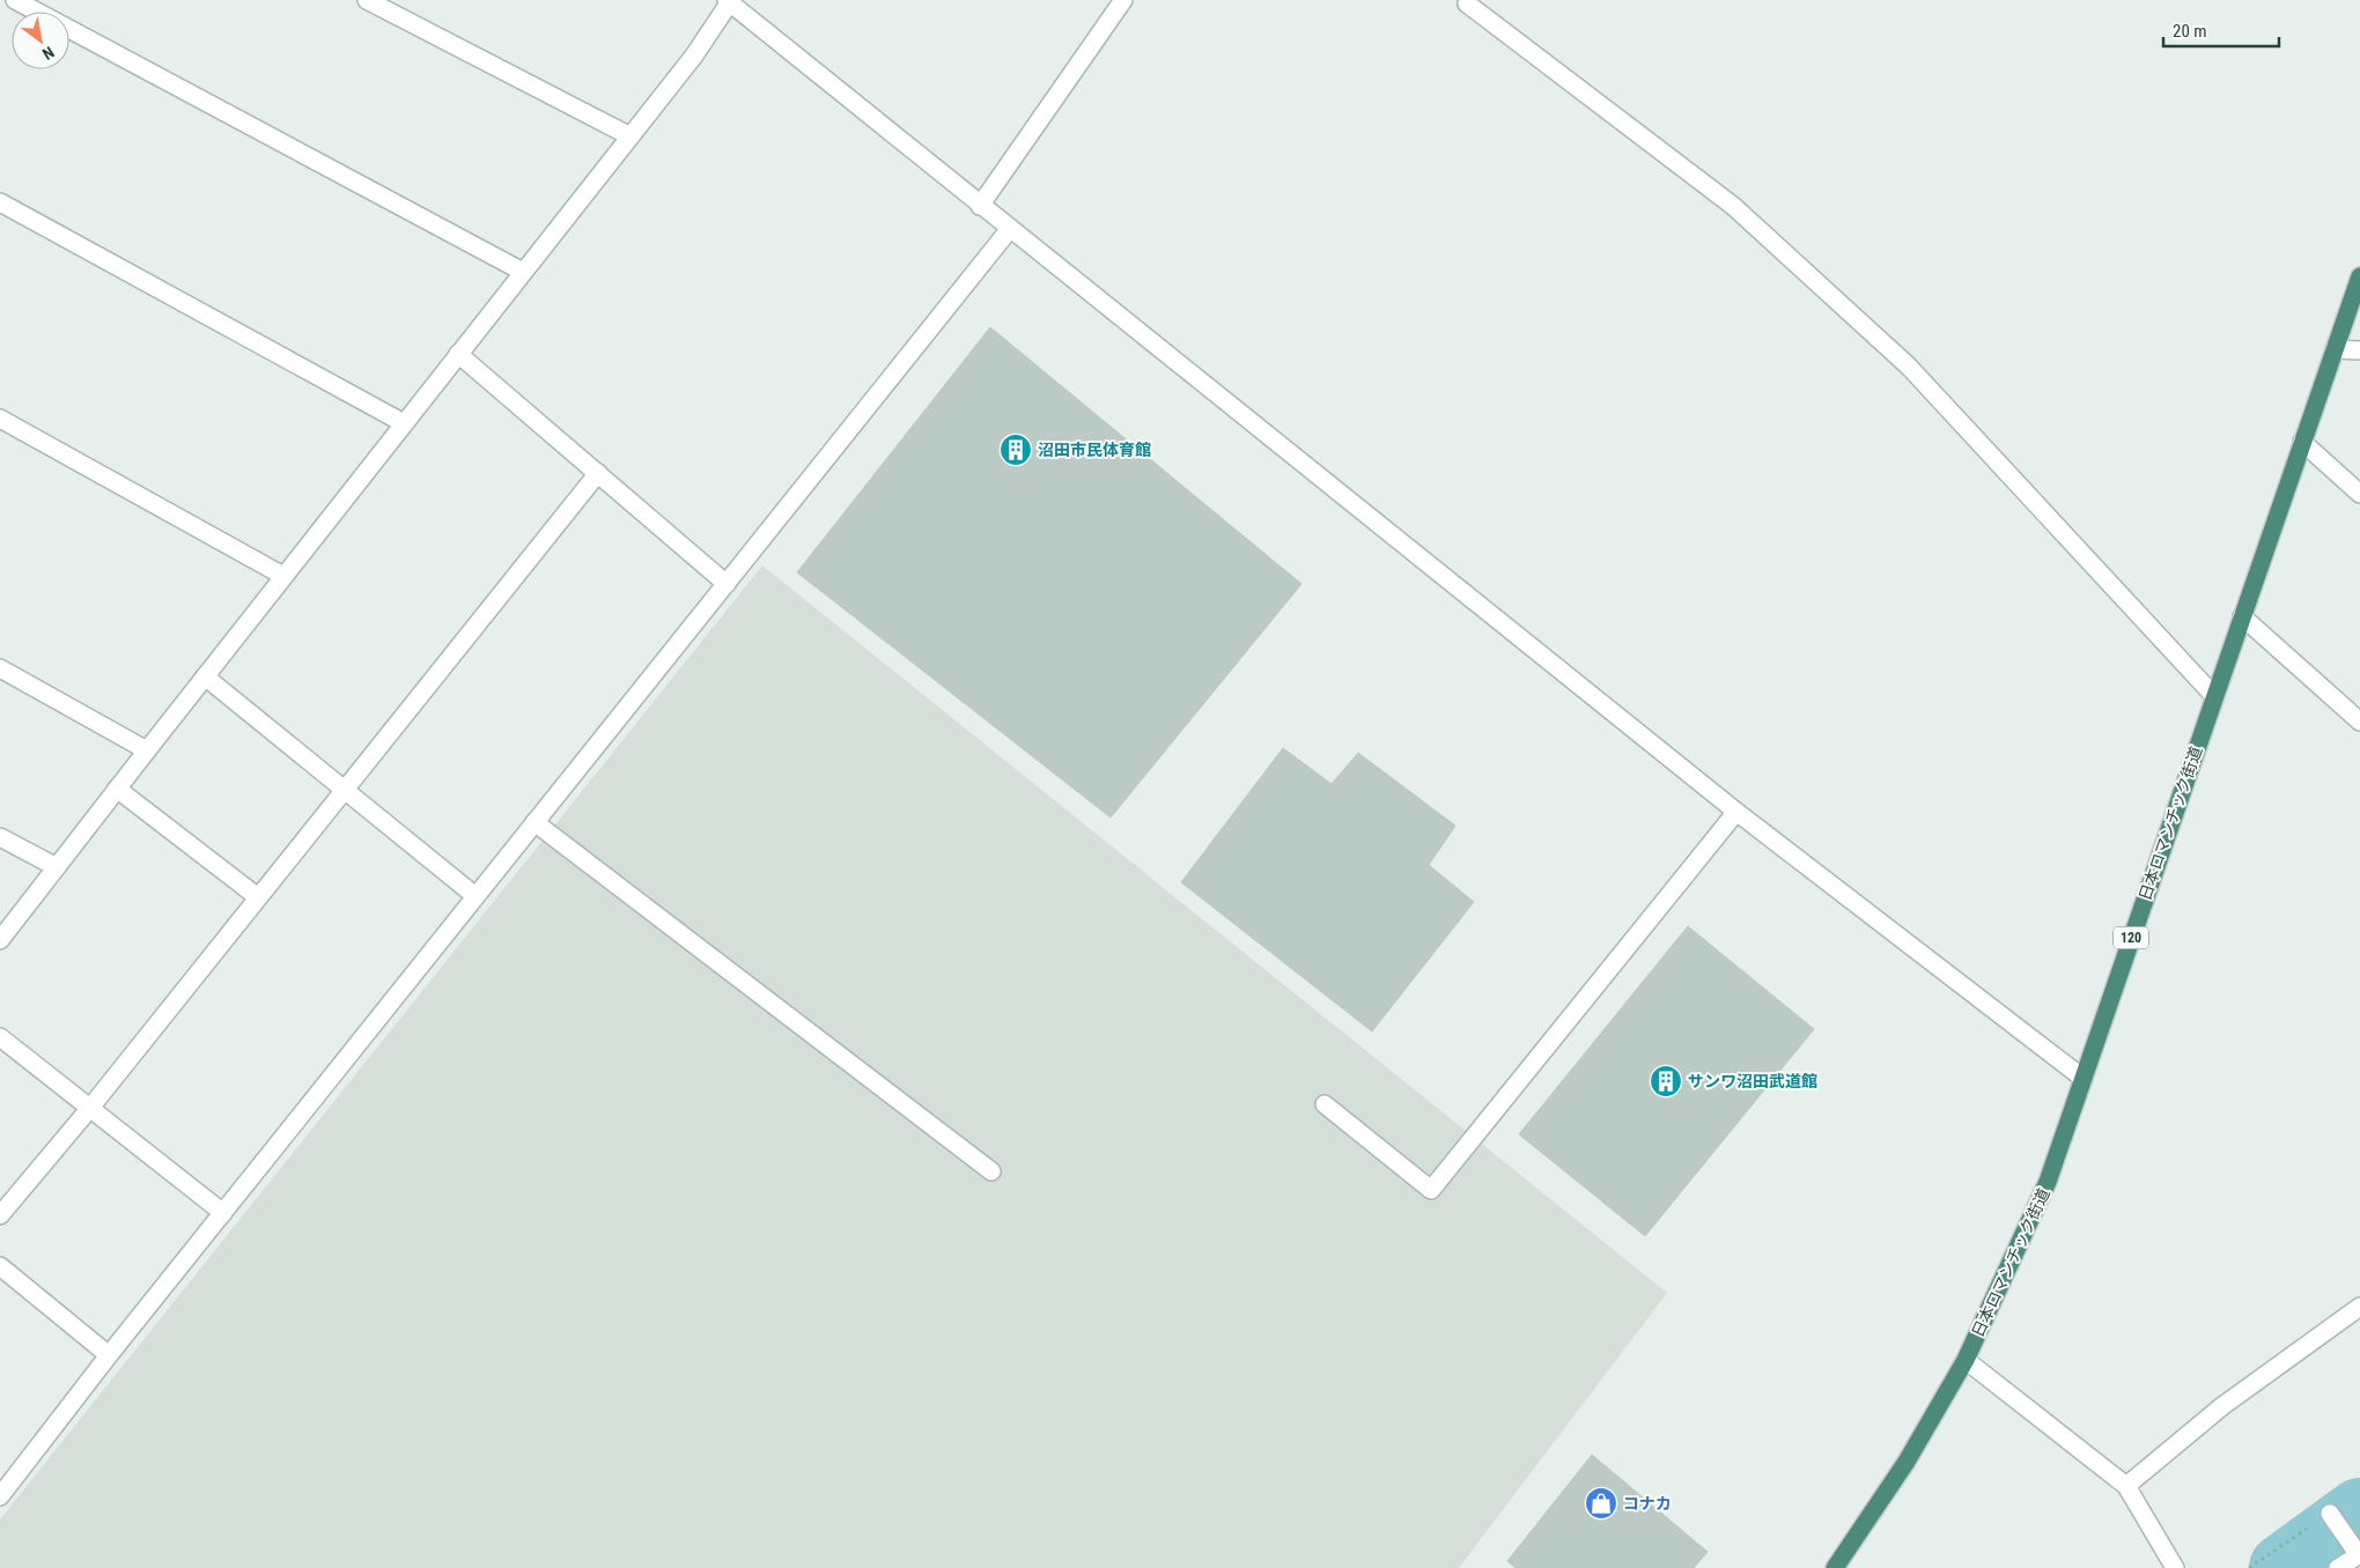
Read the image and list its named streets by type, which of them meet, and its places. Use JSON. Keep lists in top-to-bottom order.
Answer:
{
  "streets": {
    "highway": ["日本ロマンチック街道", "120"]
  },
  "places": {
    "building": ["沼田市民体育館", "サンワ沼田武道館"],
    "shop": ["コナカ"]
  },
  "scale_bar": "20 m",
  "north": "bottom right"
}
